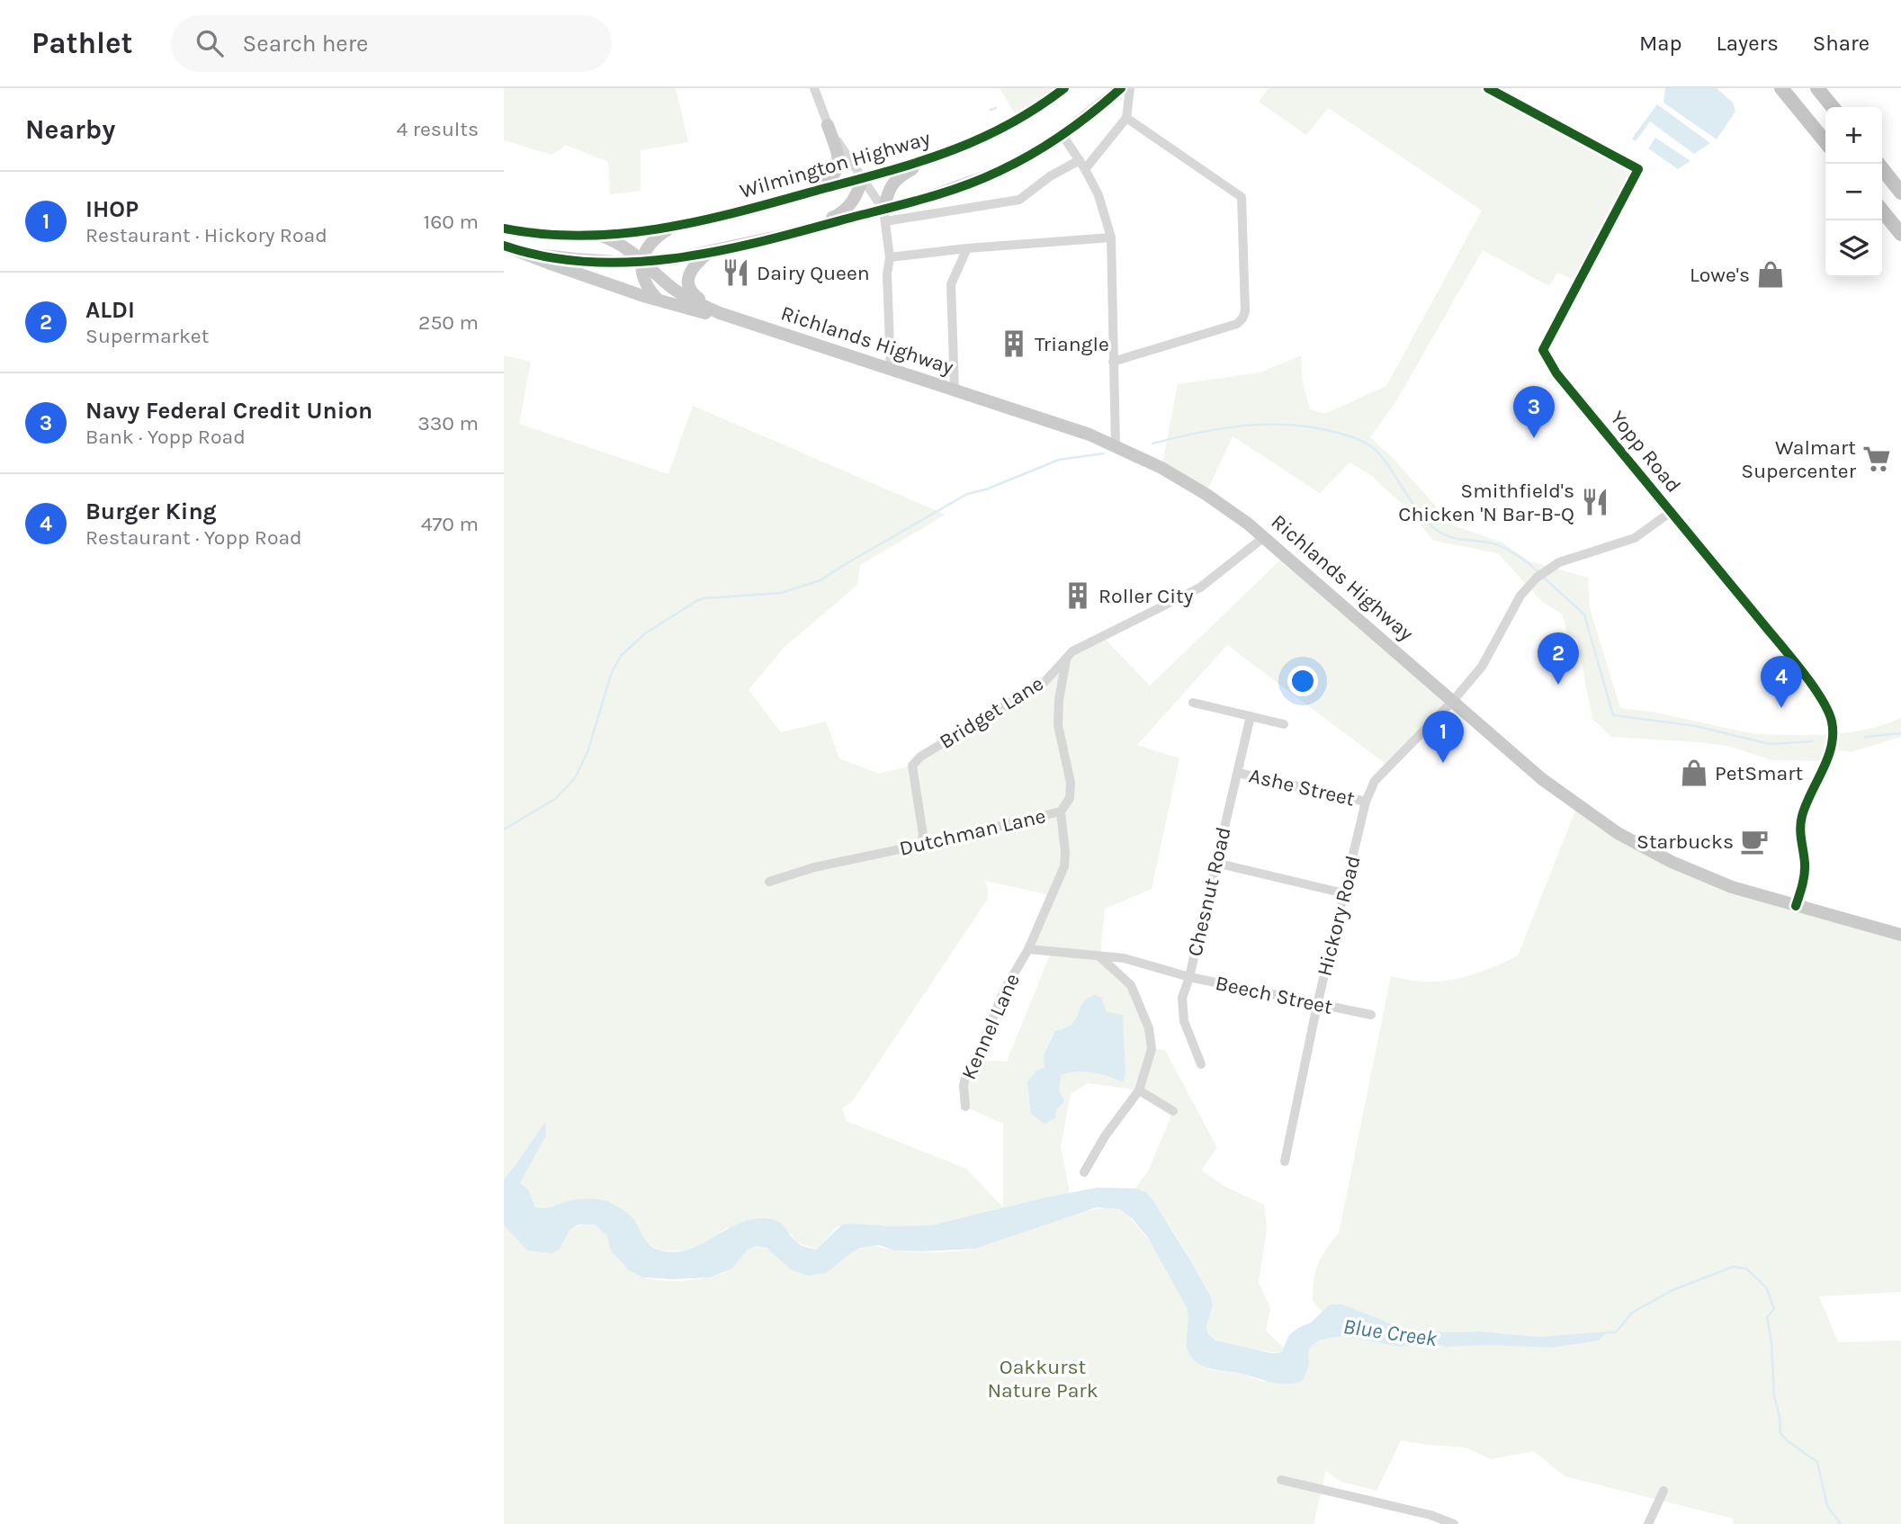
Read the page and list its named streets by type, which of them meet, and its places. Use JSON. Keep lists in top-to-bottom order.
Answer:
{
  "streets": {
    "main road": ["Wilmington Highway", "Richlands Highway"],
    "street": [
      "Yopp Road",
      "Bridget Lane",
      "Ashe Street",
      "Dutchman Lane",
      "Chesnut Road",
      "Hickory Road",
      "Beech Street",
      "Kennel Lane"
    ]
  },
  "crossings": [
    ["Wilmington Highway", "Richlands Highway"],
    ["Richlands Highway", "Yopp Road"],
    ["Richlands Highway", "Bridget Lane"],
    ["Richlands Highway", "Hickory Road"],
    ["Yopp Road", "Hickory Road"],
    ["Bridget Lane", "Dutchman Lane"],
    ["Ashe Street", "Chesnut Road"],
    ["Ashe Street", "Hickory Road"],
    ["Dutchman Lane", "Kennel Lane"],
    ["Chesnut Road", "Beech Street"],
    ["Hickory Road", "Beech Street"],
    ["Beech Street", "Kennel Lane"]
  ],
  "water": ["Blue Creek"],
  "parks": ["Oakkurst Nature Park"],
  "places": {
    "restaurant": ["Dairy Queen", "Smithfield's Chicken 'N Bar-B-Q"],
    "shop": ["Lowe's", "PetSmart"],
    "building": ["Triangle", "Roller City"],
    "supermarket": ["Walmart Supercenter"],
    "cafe": ["Starbucks"]
  },
  "page": {
    "header": "Pathlet",
    "search": "Search here",
    "nav": ["Map", "Layers", "Share"],
    "heading": ["Nearby", "4 results"],
    "map_buttons": ["+", "−"],
    "list": [
      {
        "mark": "1",
        "name": "IHOP",
        "note": "Restaurant · Hickory Road",
        "value": "160 m"
      },
      {
        "mark": "2",
        "name": "ALDI",
        "note": "Supermarket",
        "value": "250 m"
      },
      {
        "mark": "3",
        "name": "Navy Federal Credit Union",
        "note": "Bank · Yopp Road",
        "value": "330 m"
      },
      {
        "mark": "4",
        "name": "Burger King",
        "note": "Restaurant · Yopp Road",
        "value": "470 m"
      }
    ],
    "pins": [
      "3",
      "2",
      "4",
      "1"
    ]
  }
}
